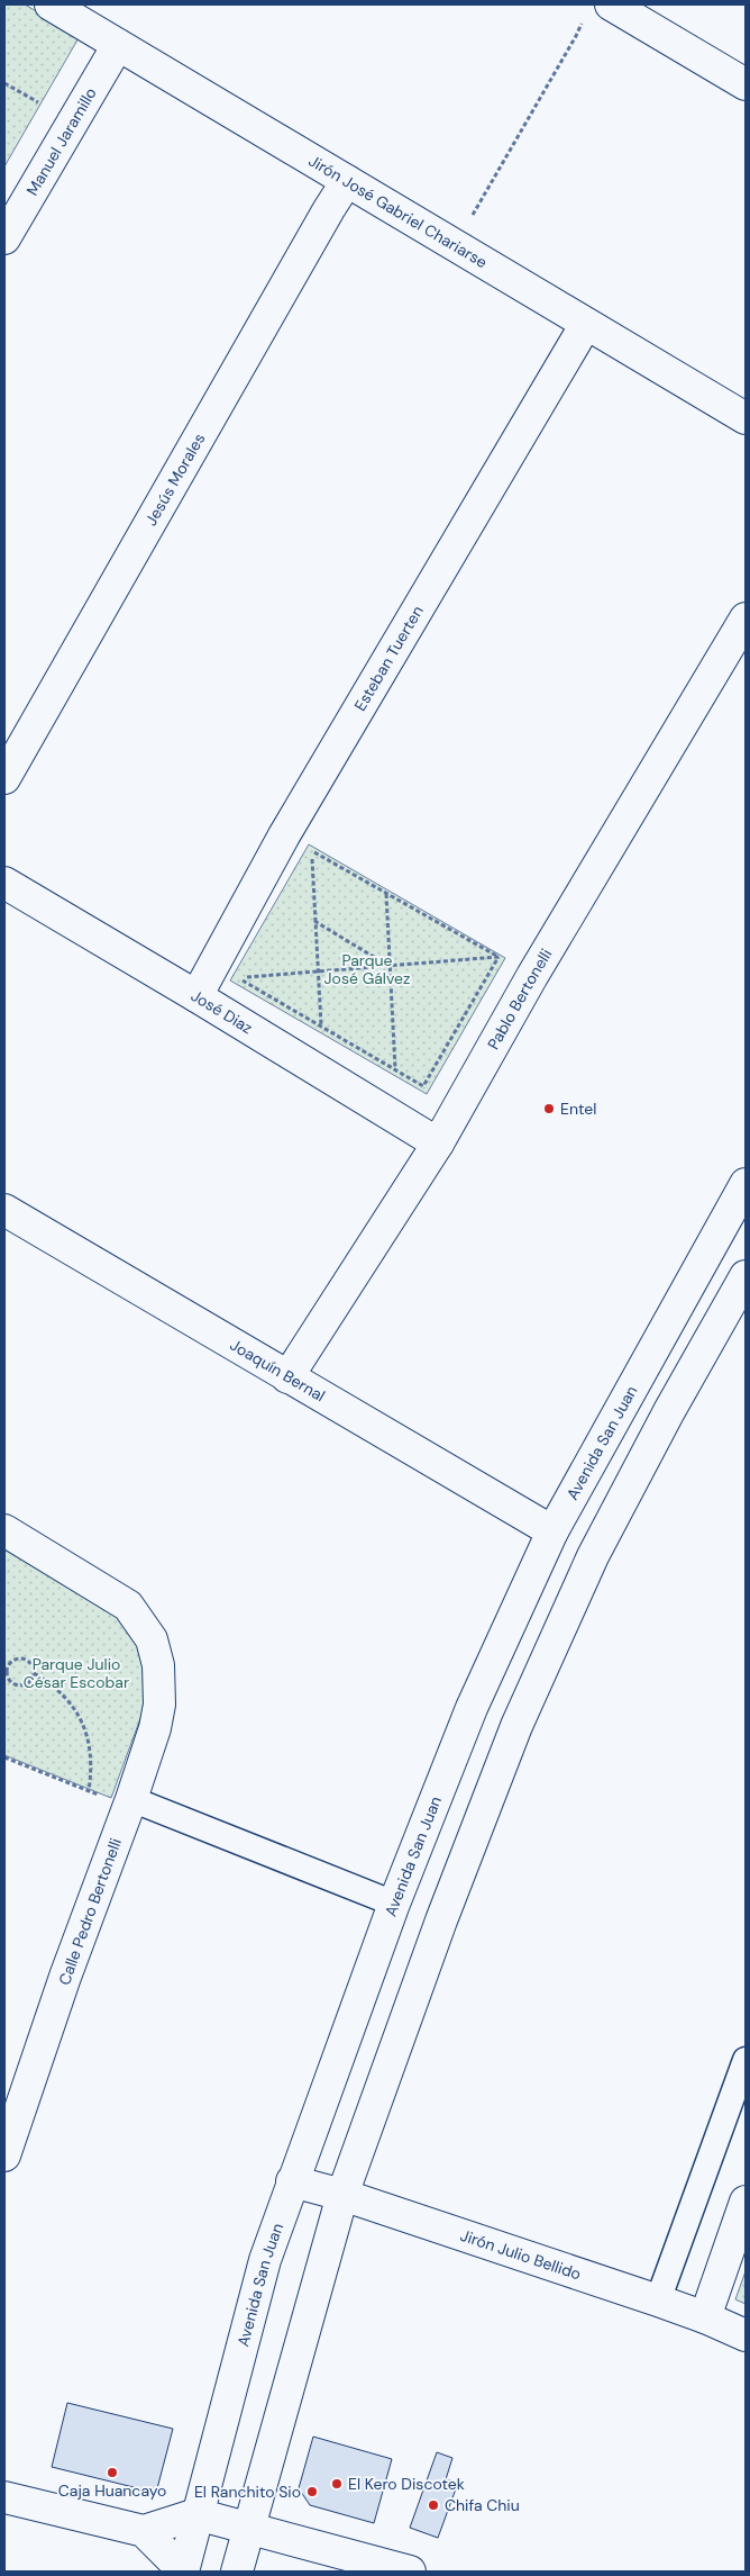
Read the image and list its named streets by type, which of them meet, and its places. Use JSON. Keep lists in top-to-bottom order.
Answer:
{
  "streets": {
    "street": [
      "Manuel Jaramillo",
      "Jirón José Gabriel Chariarse",
      "Jesús Morales",
      "Esteban Tuerten",
      "Pablo Bertonelli",
      "José Diaz",
      "Joaquín Bernal",
      "Avenida San Juan",
      "Calle Pedro Bertonelli",
      "Jirón Julio Bellido"
    ]
  },
  "crossings": [
    ["Manuel Jaramillo", "Jirón José Gabriel Chariarse"],
    ["Jirón José Gabriel Chariarse", "Jesús Morales"],
    ["Jirón José Gabriel Chariarse", "Esteban Tuerten"],
    ["Esteban Tuerten", "José Diaz"],
    ["Pablo Bertonelli", "José Diaz"],
    ["Pablo Bertonelli", "Joaquín Bernal"],
    ["Joaquín Bernal", "Avenida San Juan"],
    ["Avenida San Juan", "Jirón Julio Bellido"]
  ],
  "parks": ["Parque José Gálvez", "Parque Julio César Escobar"],
  "places": [
    "Entel",
    "Caja Huancayo",
    "El Kero Discotek",
    "El Ranchito Sio",
    "Chifa Chiu"
  ]
}
